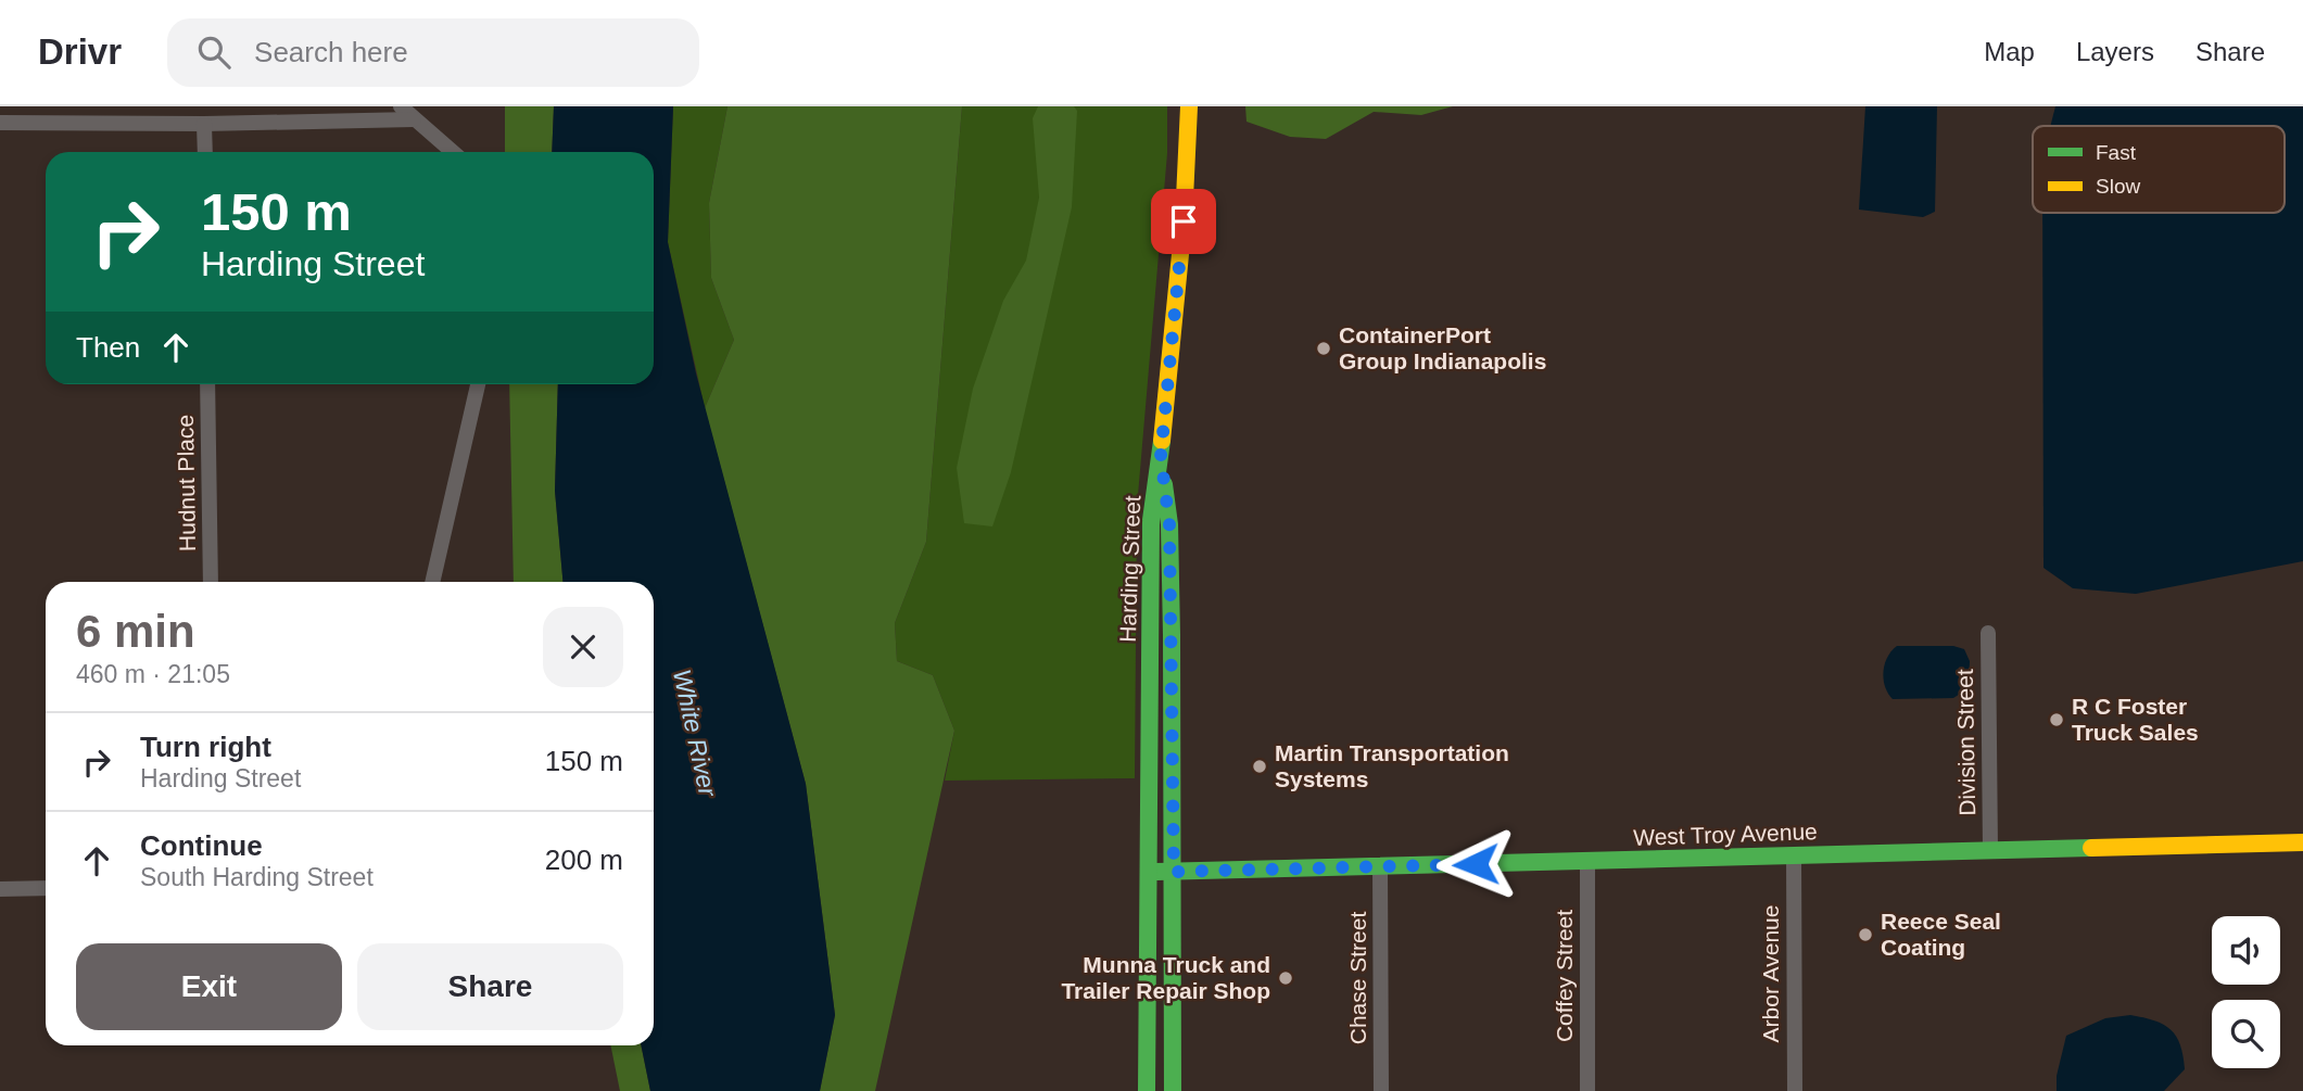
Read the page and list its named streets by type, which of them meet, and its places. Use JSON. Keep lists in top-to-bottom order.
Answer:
{
  "streets": {
    "main road": ["Harding Street", "West Troy Avenue"],
    "street": [
      "Hudnut Place",
      "Division Street",
      "Arbor Avenue",
      "Coffey Street",
      "Chase Street"
    ]
  },
  "crossings": [
    ["Harding Street", "West Troy Avenue"],
    ["Division Street", "West Troy Avenue"],
    ["West Troy Avenue", "Arbor Avenue"],
    ["West Troy Avenue", "Coffey Street"],
    ["West Troy Avenue", "Chase Street"]
  ],
  "water": ["White River"],
  "places": [
    "ContainerPort Group Indianapolis",
    "R C Foster Truck Sales",
    "Martin Transportation Systems",
    "Reece Seal Coating",
    "Munna Truck and Trailer Repair Shop"
  ],
  "legend": ["Fast", "Slow"],
  "page": {
    "header": "Drivr",
    "search": "Search here",
    "nav": ["Map", "Layers", "Share"],
    "turn": ["150 m", "Harding Street"],
    "then": "Then",
    "heading": ["6 min", "460 m · 21:05"],
    "list": [
      {
        "name": "Turn right",
        "note": "Harding Street",
        "value": "150 m"
      },
      {
        "name": "Continue",
        "note": "South Harding Street",
        "value": "200 m"
      }
    ],
    "buttons": ["Exit", "Share"]
  }
}
